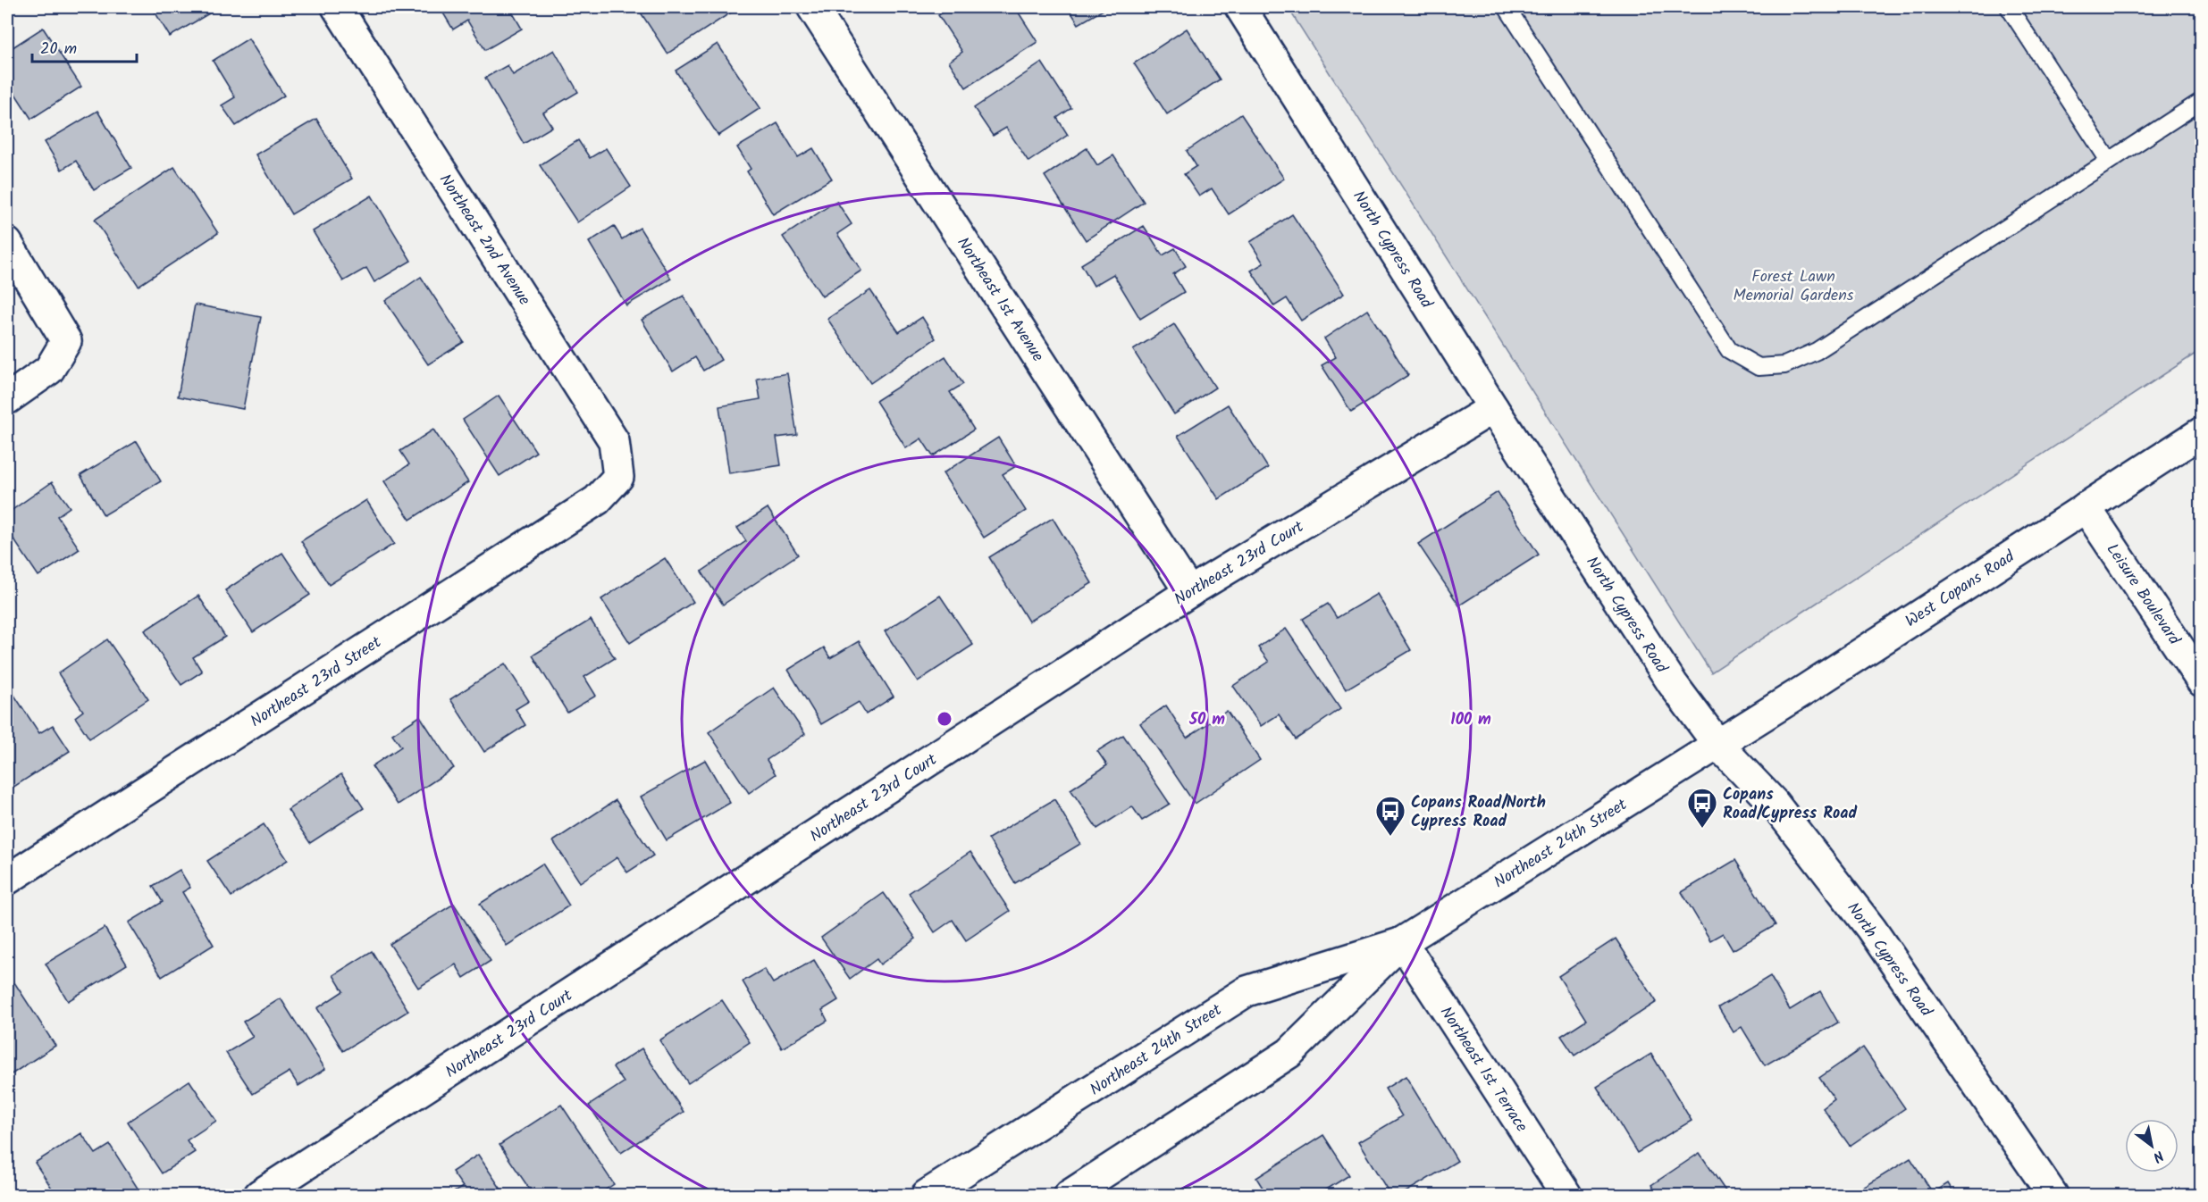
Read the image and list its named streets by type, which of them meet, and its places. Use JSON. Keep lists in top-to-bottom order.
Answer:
{
  "streets": {
    "street": [
      "Northeast 2nd Avenue",
      "North Cypress Road",
      "Northeast 1st Avenue",
      "Northeast 23rd Court",
      "West Copans Road",
      "Leisure Boulevard",
      "Northeast 23rd Street",
      "Northeast 24th Street",
      "Northeast 1st Terrace"
    ]
  },
  "crossings": [
    ["Northeast 2nd Avenue", "Northeast 23rd Street"],
    ["North Cypress Road", "Northeast 23rd Court"],
    ["North Cypress Road", "West Copans Road"],
    ["North Cypress Road", "Northeast 24th Street"],
    ["Northeast 1st Avenue", "Northeast 23rd Court"],
    ["West Copans Road", "Leisure Boulevard"],
    ["West Copans Road", "Northeast 24th Street"],
    ["Northeast 24th Street", "Northeast 1st Terrace"]
  ],
  "parks": ["Forest Lawn Memorial Gardens"],
  "places": {
    "bus stop": ["Copans Road/Cypress Road", "Copans Road/North Cypress Road"]
  },
  "scale_bar": "20 m",
  "north": "bottom right",
  "rings": ["50 m", "100 m"]
}
